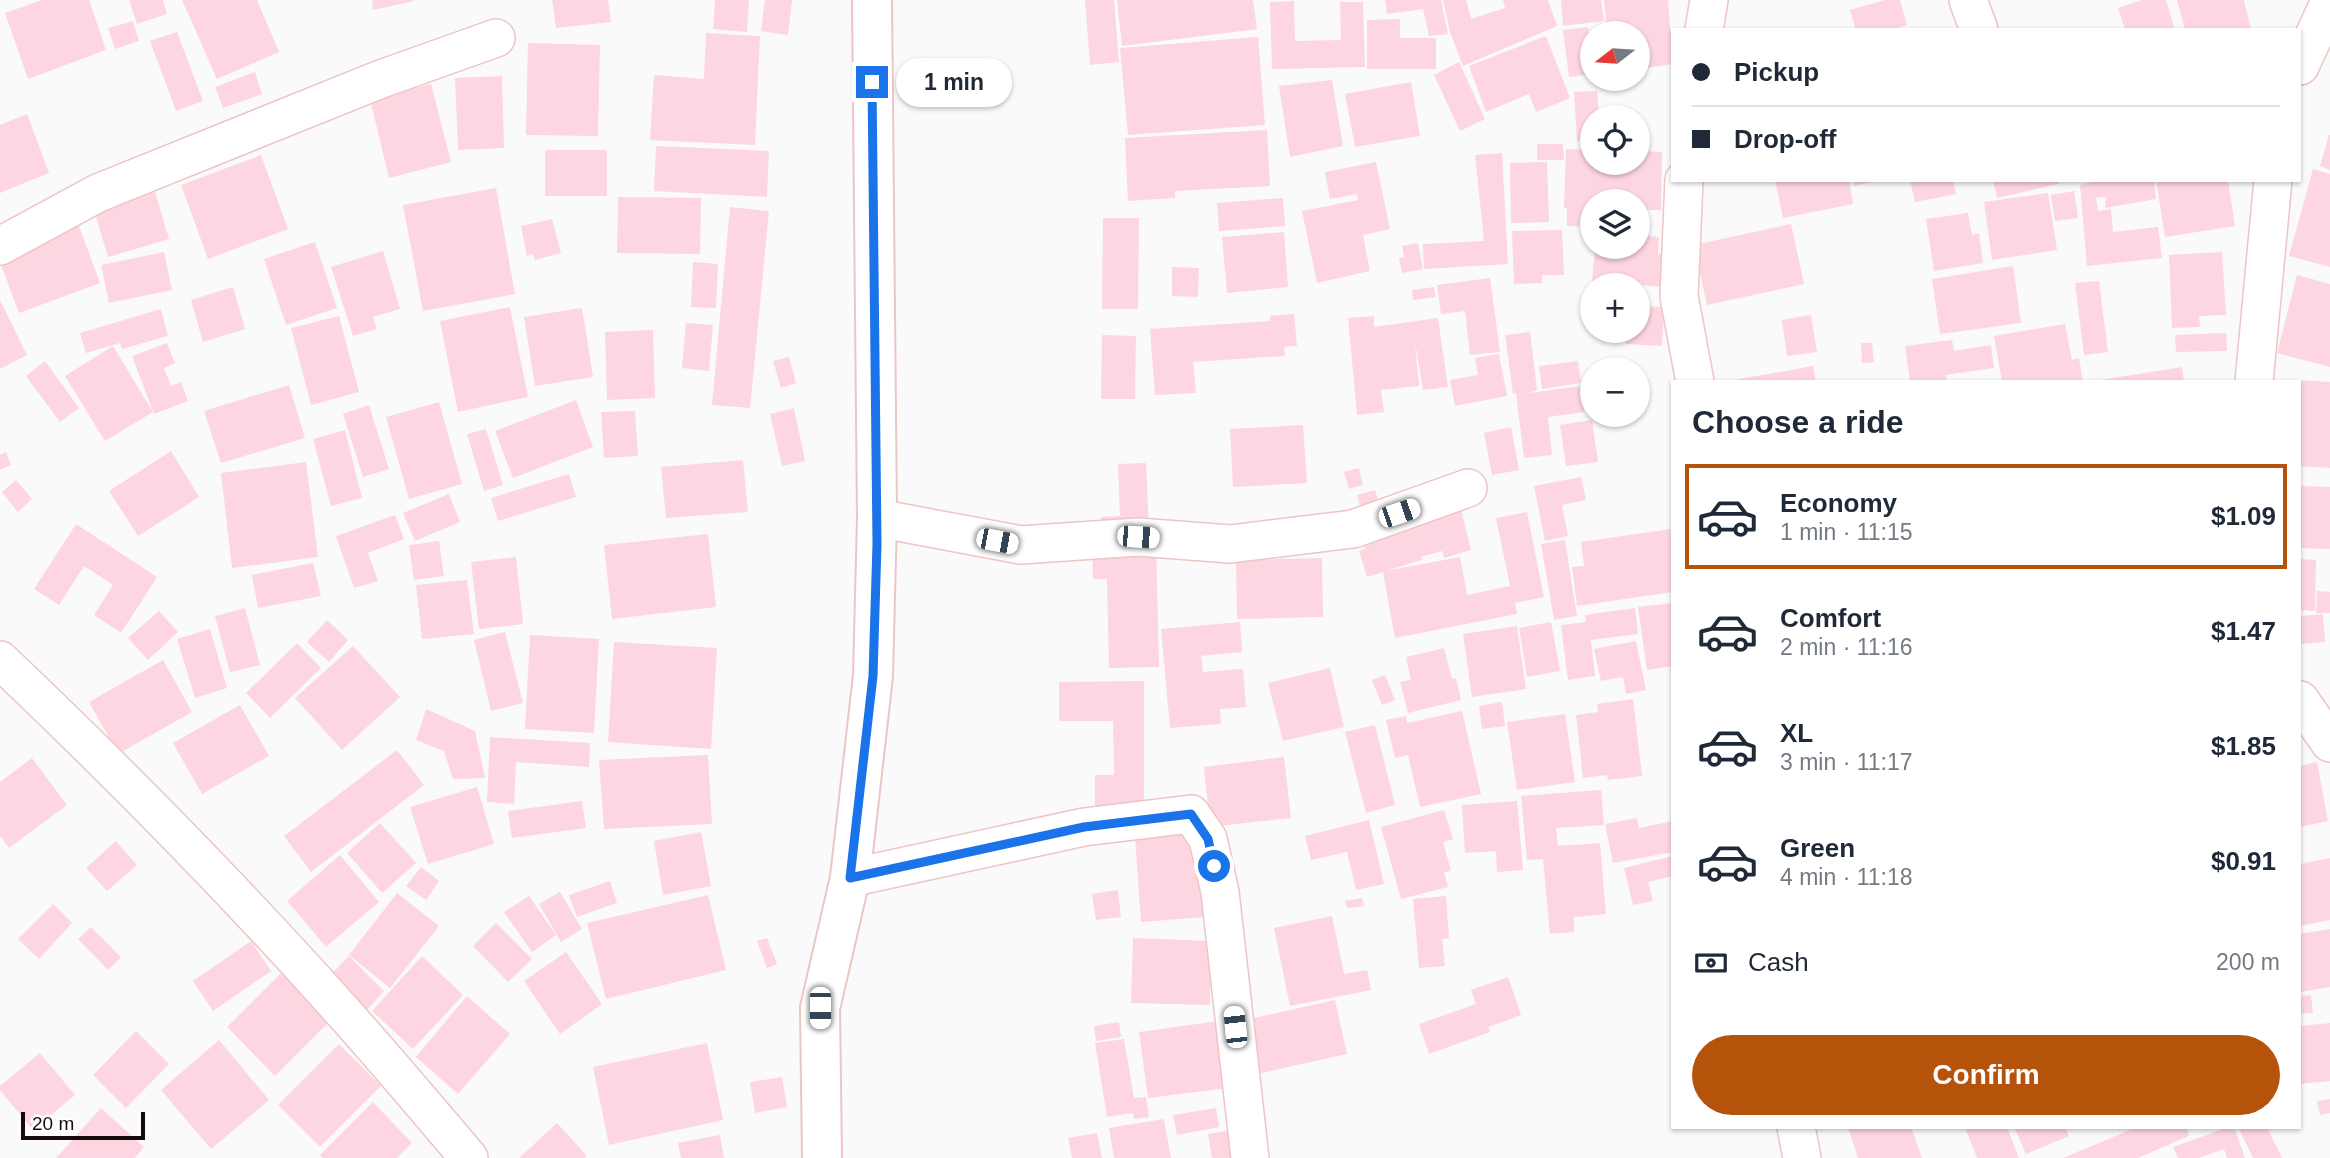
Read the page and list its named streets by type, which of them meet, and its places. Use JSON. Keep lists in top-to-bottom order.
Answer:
{
  "scale_bar": "20 m",
  "north": "left",
  "page": {
    "map_buttons": ["+", "−"],
    "banner": ["Pickup", "Drop-off"],
    "bubble": "1 min",
    "heading": "Choose a ride",
    "list": [
      {
        "name": "Economy",
        "note": "1 min · 11:15",
        "value": "$1.09"
      },
      {
        "name": "Comfort",
        "note": "2 min · 11:16",
        "value": "$1.47"
      },
      {
        "name": "XL",
        "note": "3 min · 11:17",
        "value": "$1.85"
      },
      {
        "name": "Green",
        "note": "4 min · 11:18",
        "value": "$0.91"
      }
    ],
    "pay": ["Cash", "200 m"],
    "buttons": "Confirm",
    "scale": "20 m"
  }
}
